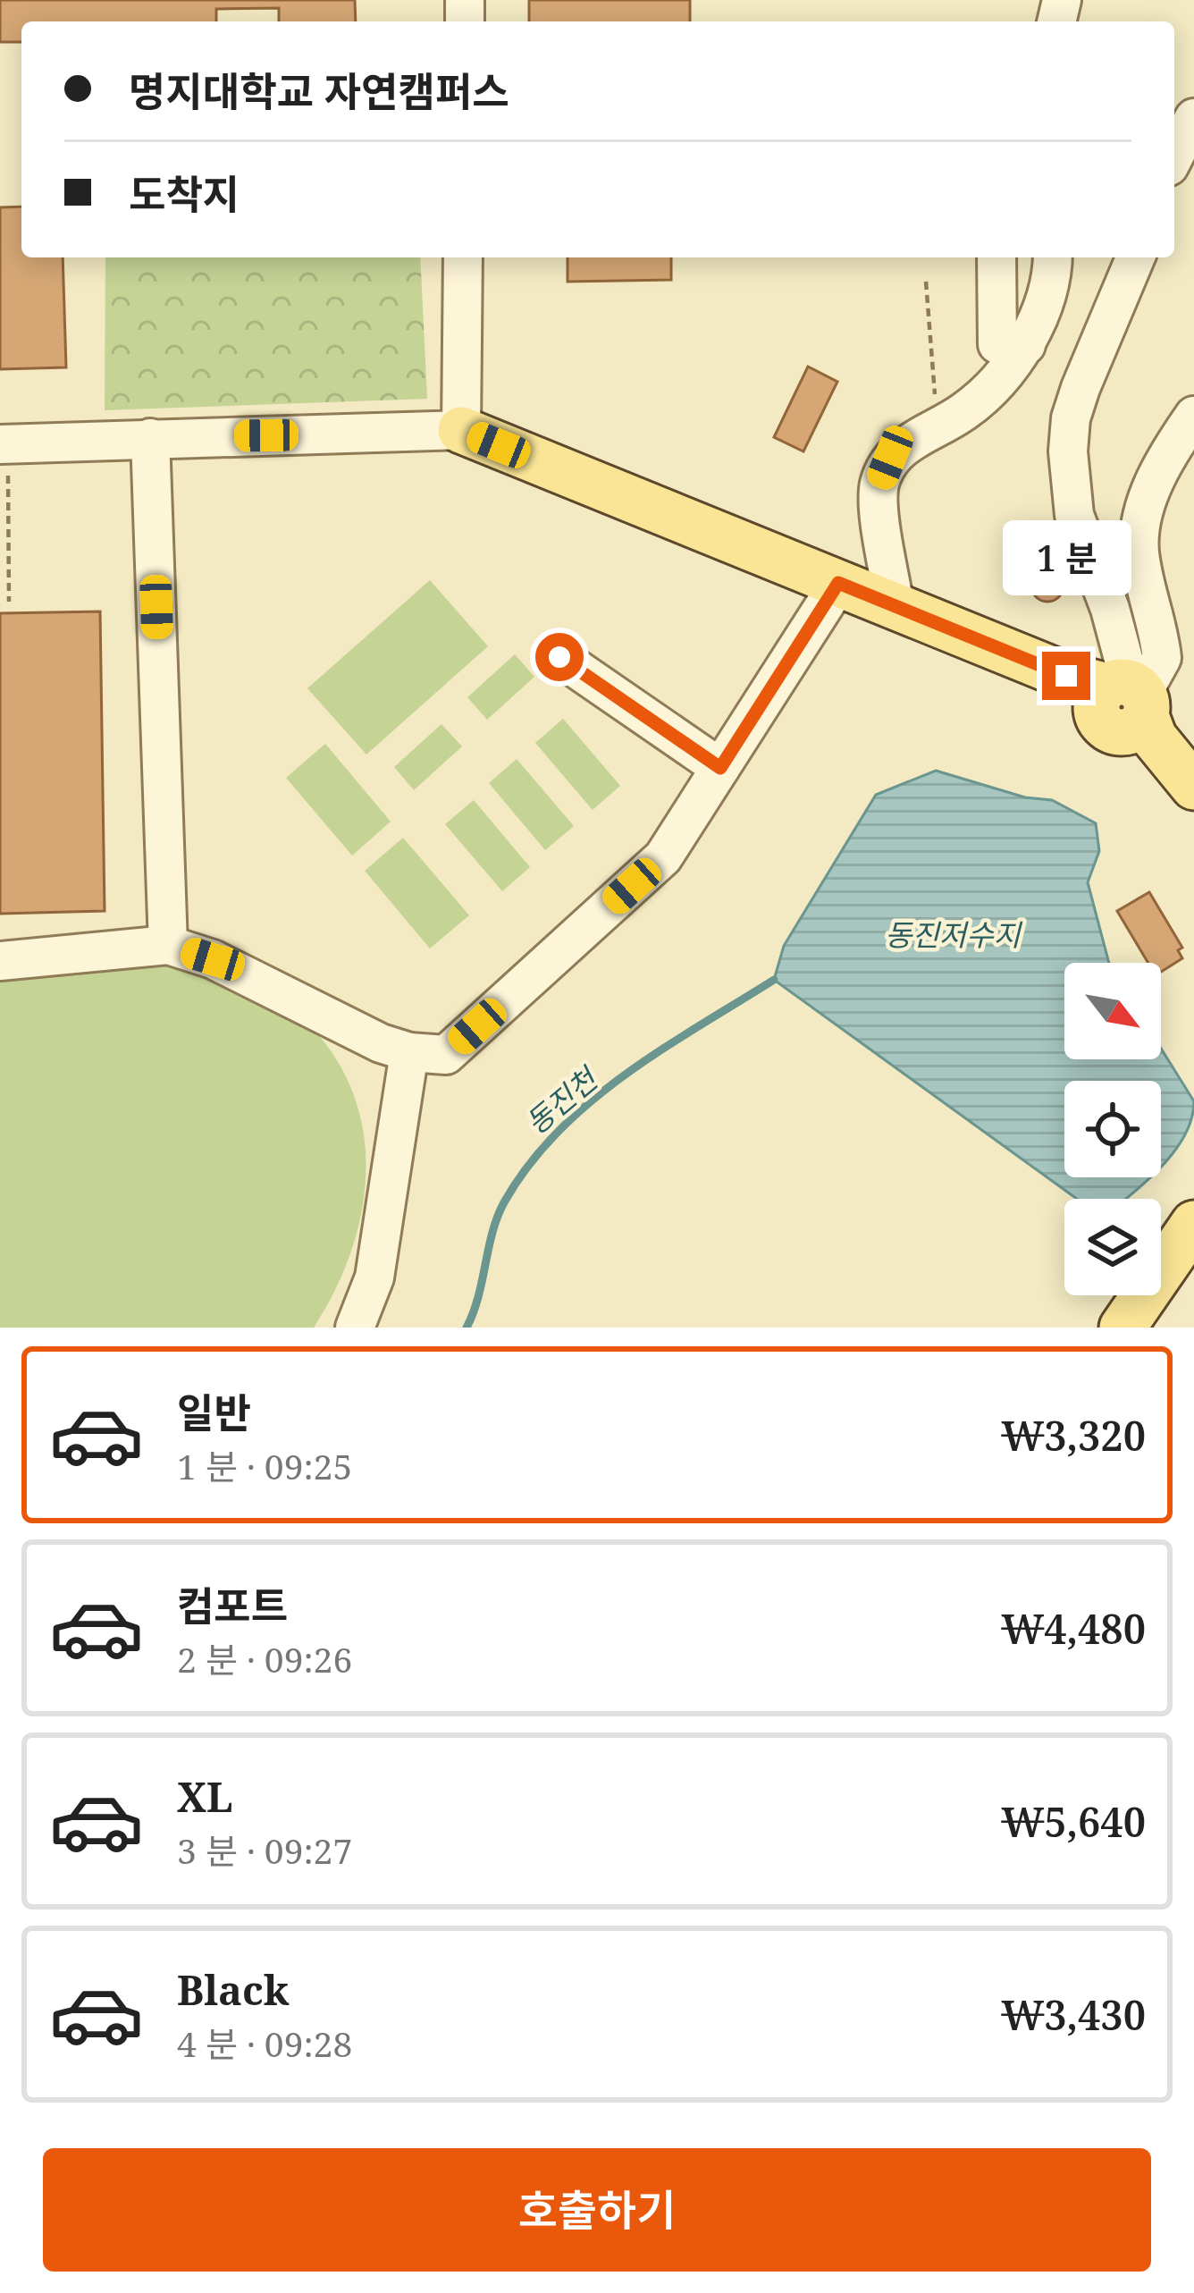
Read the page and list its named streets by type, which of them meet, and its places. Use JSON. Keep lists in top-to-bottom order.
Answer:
{
  "water": ["동진저수지", "동진천"],
  "north": "bottom right",
  "page": {
    "banner": ["명지대학교 자연캠퍼스", "도착지"],
    "bubble": "1 분",
    "list": [
      {
        "name": "일반",
        "note": "1 분 · 09:25",
        "value": "₩3,320"
      },
      {
        "name": "컴포트",
        "note": "2 분 · 09:26",
        "value": "₩4,480"
      },
      {
        "name": "XL",
        "note": "3 분 · 09:27",
        "value": "₩5,640"
      },
      {
        "name": "Black",
        "note": "4 분 · 09:28",
        "value": "₩3,430"
      }
    ],
    "buttons": "호출하기"
  }
}
